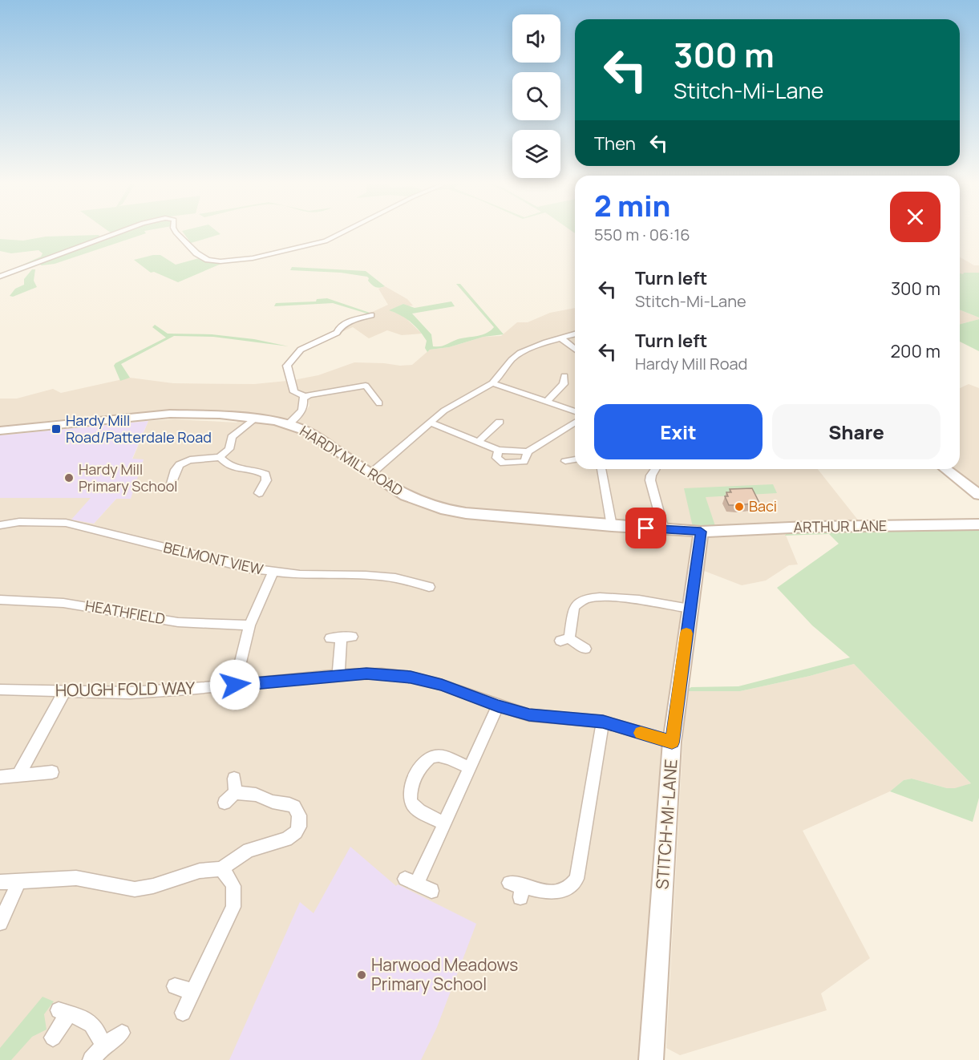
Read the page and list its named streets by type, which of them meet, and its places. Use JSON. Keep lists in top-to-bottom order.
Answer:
{
  "streets": {
    "main road": ["HARDY MILL ROAD", "ARTHUR LANE", "STITCH-MI-LANE"],
    "street": ["BELMONT VIEW", "HEATHFIELD", "HOUGH FOLD WAY"]
  },
  "crossings": [
    ["HARDY MILL ROAD", "ARTHUR LANE"],
    ["HARDY MILL ROAD", "STITCH-MI-LANE"],
    ["ARTHUR LANE", "STITCH-MI-LANE"],
    ["HOUGH FOLD WAY", "STITCH-MI-LANE"]
  ],
  "places": {
    "transit": ["Hardy Mill Road/Patterdale Road"],
    "other": ["Hardy Mill Primary School", "Baci", "Harwood Meadows Primary School"]
  },
  "page": {
    "turn": ["300 m", "Stitch-Mi-Lane"],
    "then": "Then",
    "heading": ["2 min", "550 m · 06:16"],
    "list": [
      {
        "name": "Turn left",
        "note": "Stitch-Mi-Lane",
        "value": "300 m"
      },
      {
        "name": "Turn left",
        "note": "Hardy Mill Road",
        "value": "200 m"
      }
    ],
    "buttons": ["Exit", "Share"]
  }
}
